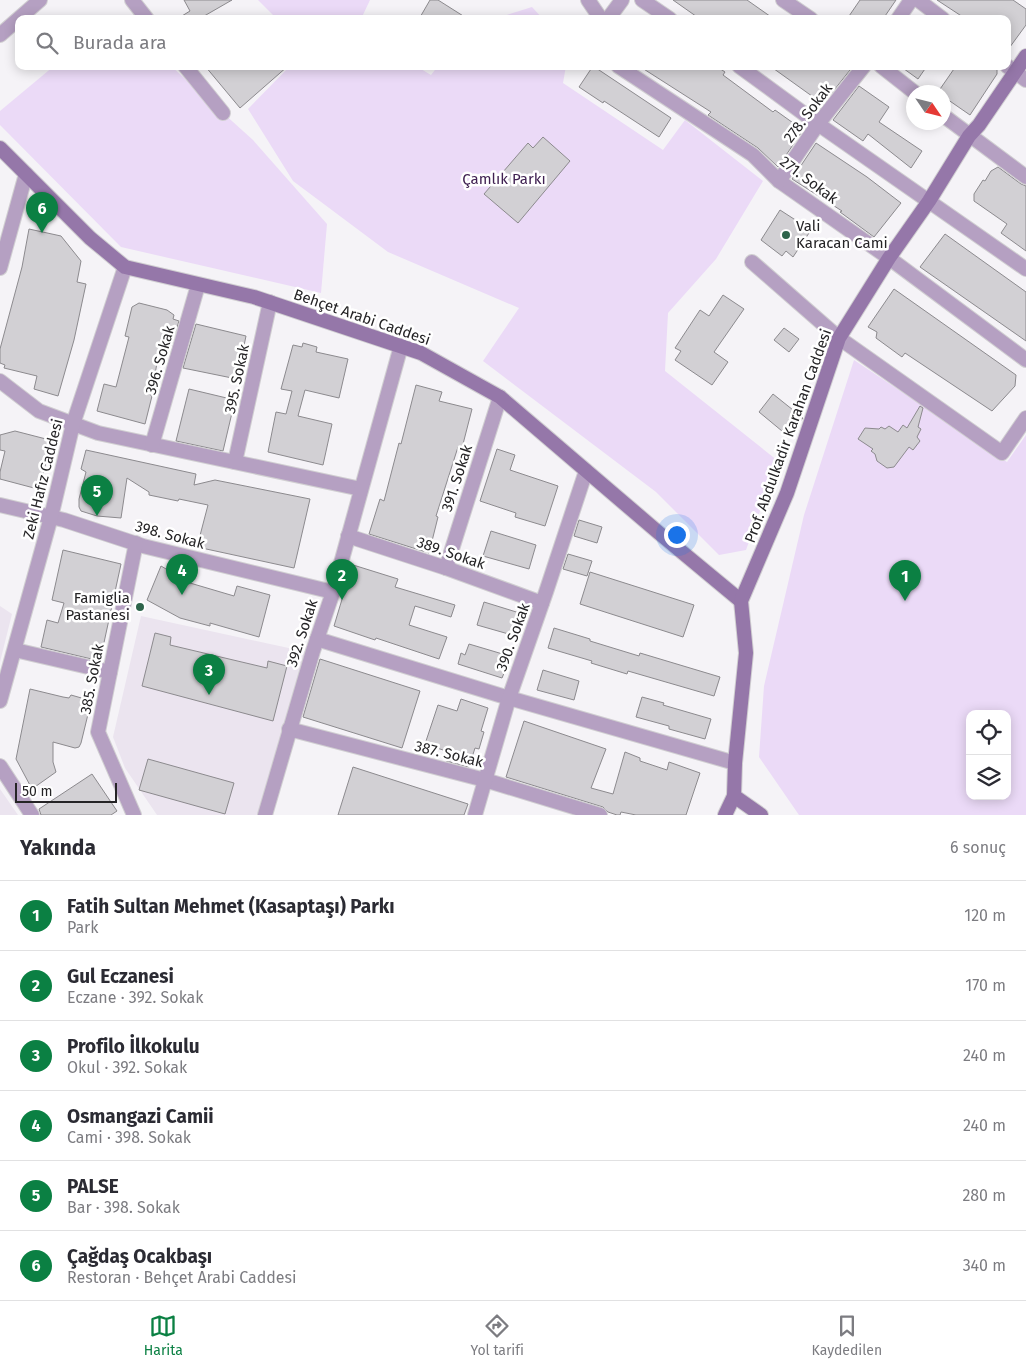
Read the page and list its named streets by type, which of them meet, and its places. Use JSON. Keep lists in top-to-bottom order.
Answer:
{
  "streets": {
    "main road": ["Behçet Arabi Caddesi", "Prof. Abdulkadir Karahan Caddesi"],
    "street": [
      "278. Sokak",
      "271. Sokak",
      "396. Sokak",
      "395. Sokak",
      "391. Sokak",
      "Zeki Hafız Caddesi",
      "398. Sokak",
      "389. Sokak",
      "392. Sokak",
      "390. Sokak",
      "385. Sokak",
      "387. Sokak"
    ]
  },
  "crossings": [
    ["278. Sokak", "271. Sokak"],
    ["271. Sokak", "Prof. Abdulkadir Karahan Caddesi"],
    ["Behçet Arabi Caddesi", "396. Sokak"],
    ["Behçet Arabi Caddesi", "395. Sokak"],
    ["Behçet Arabi Caddesi", "Prof. Abdulkadir Karahan Caddesi"],
    ["Behçet Arabi Caddesi", "391. Sokak"],
    ["Behçet Arabi Caddesi", "Zeki Hafız Caddesi"],
    ["Behçet Arabi Caddesi", "392. Sokak"],
    ["Behçet Arabi Caddesi", "390. Sokak"],
    ["391. Sokak", "389. Sokak"],
    ["Zeki Hafız Caddesi", "398. Sokak"],
    ["398. Sokak", "392. Sokak"],
    ["398. Sokak", "385. Sokak"],
    ["389. Sokak", "392. Sokak"],
    ["389. Sokak", "390. Sokak"],
    ["392. Sokak", "387. Sokak"],
    ["390. Sokak", "387. Sokak"]
  ],
  "parks": ["Çamlık Parkı"],
  "places": ["Vali Karacan Cami", "Famiglia Pastanesi"],
  "scale_bar": "50 m",
  "north": "bottom right",
  "page": {
    "search": "Burada ara",
    "pins": [
      "6",
      "5",
      "4",
      "2",
      "1",
      "3"
    ],
    "scale": "50 m",
    "heading": ["Yakında", "6 sonuç"],
    "list": [
      {
        "mark": "1",
        "name": "Fatih Sultan Mehmet (Kasaptaşı) Parkı",
        "note": "Park",
        "value": "120 m"
      },
      {
        "mark": "2",
        "name": "Gul Eczanesi",
        "note": "Eczane · 392. Sokak",
        "value": "170 m"
      },
      {
        "mark": "3",
        "name": "Profilo İlkokulu",
        "note": "Okul · 392. Sokak",
        "value": "240 m"
      },
      {
        "mark": "4",
        "name": "Osmangazi Camii",
        "note": "Cami · 398. Sokak",
        "value": "240 m"
      },
      {
        "mark": "5",
        "name": "PALSE",
        "note": "Bar · 398. Sokak",
        "value": "280 m"
      },
      {
        "mark": "6",
        "name": "Çağdaş Ocakbaşı",
        "note": "Restoran · Behçet Arabi Caddesi",
        "value": "340 m"
      }
    ],
    "nav": ["Harita", "Yol tarifi", "Kaydedilen"]
  }
}
